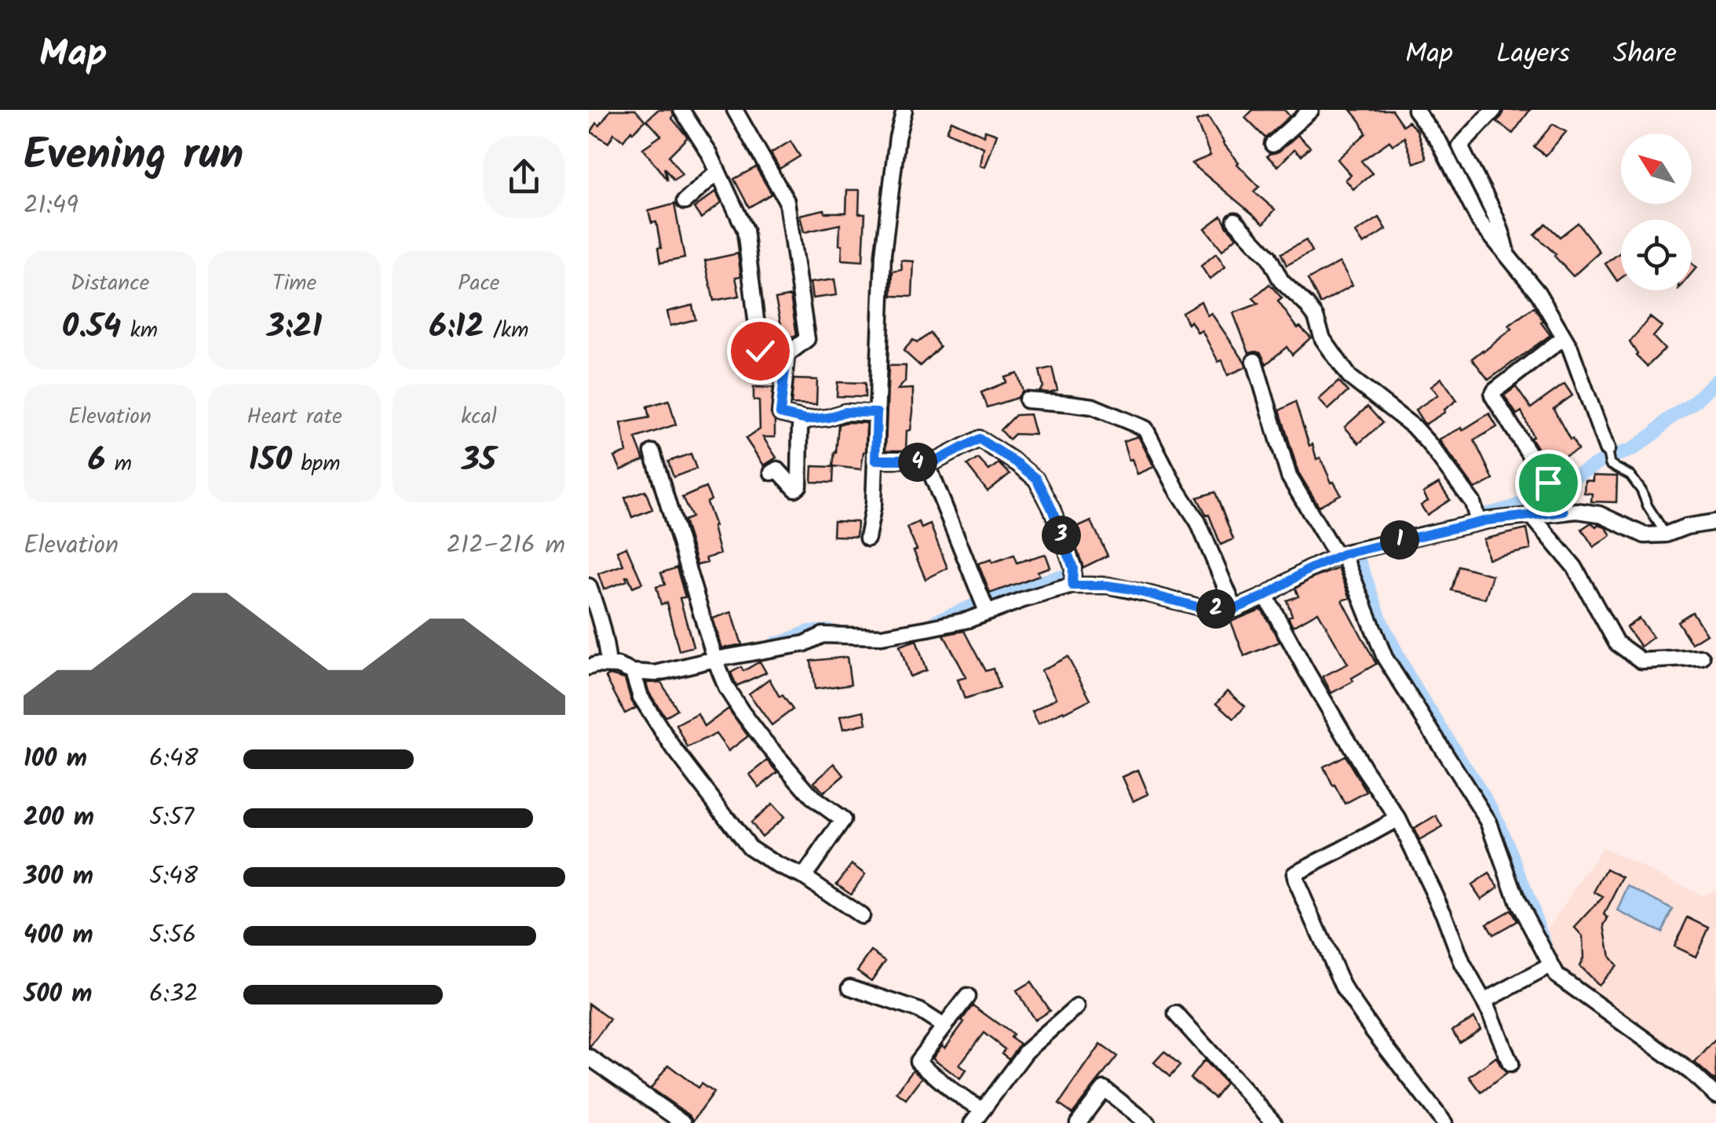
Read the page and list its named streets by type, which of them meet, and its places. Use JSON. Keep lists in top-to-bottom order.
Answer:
{
  "north": "top left",
  "page": {
    "header": "Map",
    "nav": ["Map", "Layers", "Share"],
    "heading": ["Evening run", "21:49"],
    "stats": [
      ["Distance", "0.54 km"],
      ["Time", "3:21"],
      ["Pace", "6:12 /km"],
      ["Elevation", "6 m"],
      ["Heart rate", "150 bpm"],
      ["kcal", "35"]
    ],
    "pins": [
      "4",
      "3",
      "1",
      "2"
    ],
    "chart": ["Elevation", "212–216 m"],
    "list": [
      {
        "name": "100 m",
        "note": "6:48"
      },
      {
        "name": "200 m",
        "note": "5:57"
      },
      {
        "name": "300 m",
        "note": "5:48"
      },
      {
        "name": "400 m",
        "note": "5:56"
      },
      {
        "name": "500 m",
        "note": "6:32"
      }
    ]
  }
}
